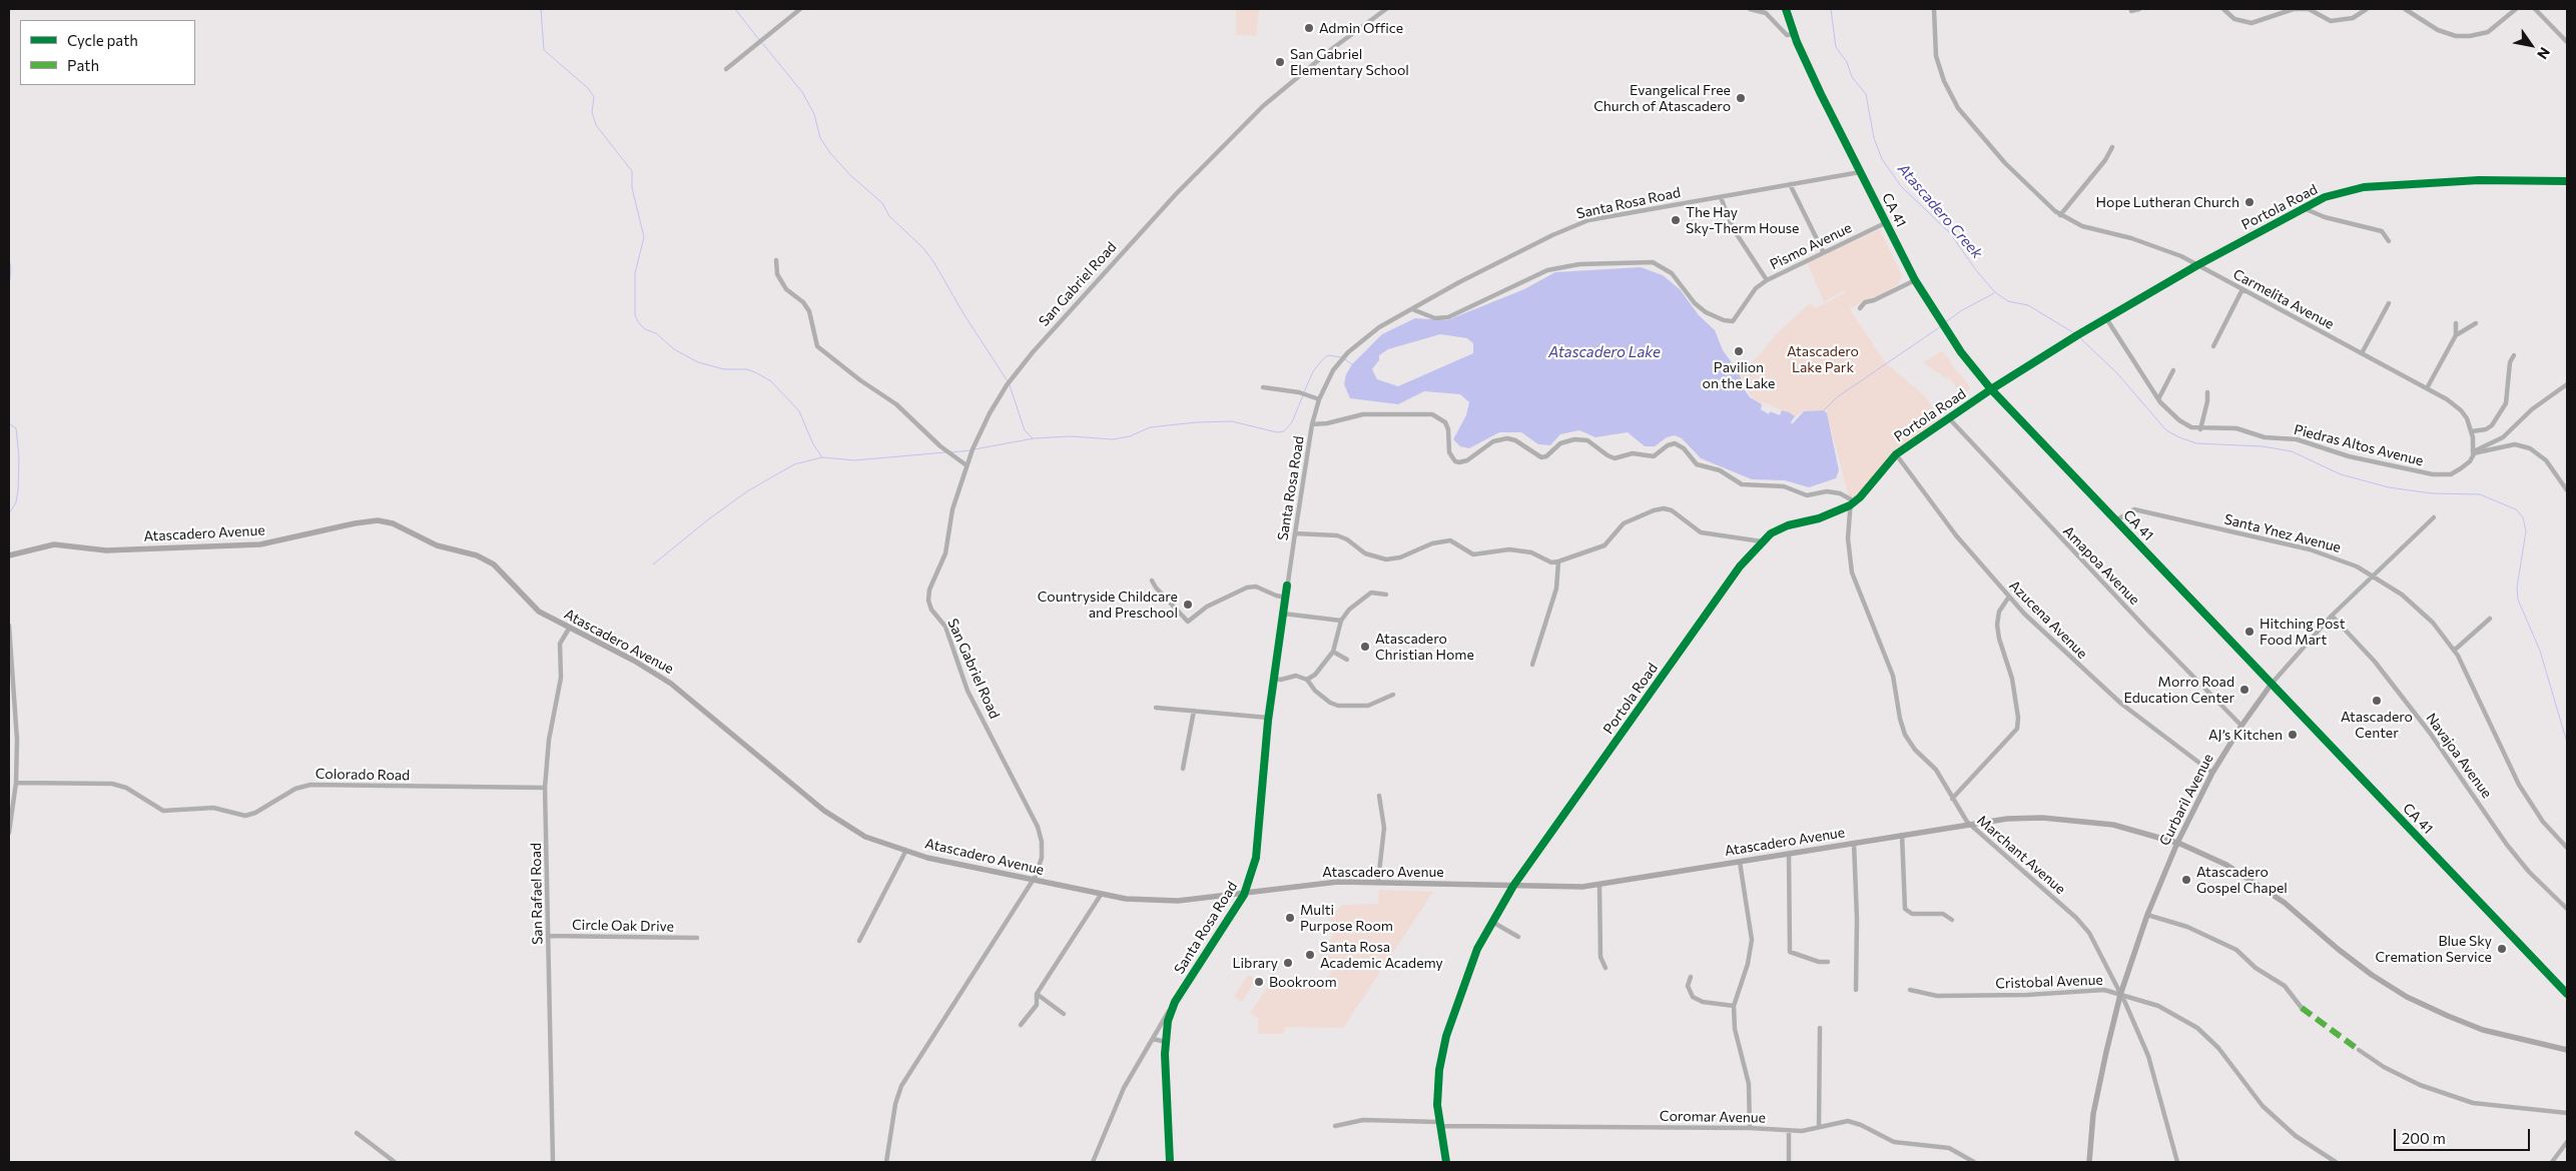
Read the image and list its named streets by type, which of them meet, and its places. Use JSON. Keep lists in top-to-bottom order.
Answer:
{
  "streets": {
    "main road": ["CA 41", "Atascadero Avenue", "Curbaril Avenue"],
    "street": [
      "Santa Rosa Road",
      "Portola Road",
      "Pismo Avenue",
      "San Gabriel Road",
      "Carmelita Avenue",
      "Piedras Altos Avenue",
      "Santa Ynez Avenue",
      "Amapoa Avenue",
      "Azucena Avenue",
      "Navajoa Avenue",
      "Colorado Road",
      "Marchant Avenue",
      "San Rafael Road",
      "Circle Oak Drive",
      "Cristobal Avenue",
      "Coromar Avenue"
    ]
  },
  "crossings": [
    ["Santa Rosa Road", "CA 41"],
    ["Santa Rosa Road", "Pismo Avenue"],
    ["Santa Rosa Road", "Atascadero Avenue"],
    ["Portola Road", "CA 41"],
    ["Portola Road", "Carmelita Avenue"],
    ["Portola Road", "Piedras Altos Avenue"],
    ["Portola Road", "Atascadero Avenue"],
    ["Portola Road", "Amapoa Avenue"],
    ["Portola Road", "Azucena Avenue"],
    ["Portola Road", "Marchant Avenue"],
    ["Portola Road", "Coromar Avenue"],
    ["CA 41", "Pismo Avenue"],
    ["CA 41", "Santa Ynez Avenue"],
    ["CA 41", "Curbaril Avenue"],
    ["San Gabriel Road", "Atascadero Avenue"],
    ["Carmelita Avenue", "Piedras Altos Avenue"],
    ["Atascadero Avenue", "Curbaril Avenue"],
    ["Atascadero Avenue", "Marchant Avenue"],
    ["Atascadero Avenue", "San Rafael Road"],
    ["Santa Ynez Avenue", "Curbaril Avenue"],
    ["Amapoa Avenue", "Curbaril Avenue"],
    ["Azucena Avenue", "Curbaril Avenue"],
    ["Navajoa Avenue", "Curbaril Avenue"],
    ["Colorado Road", "San Rafael Road"],
    ["Curbaril Avenue", "Marchant Avenue"],
    ["Curbaril Avenue", "Cristobal Avenue"],
    ["Marchant Avenue", "Cristobal Avenue"],
    ["San Rafael Road", "Circle Oak Drive"]
  ],
  "water": ["Atascadero Creek", "Atascadero Lake"],
  "parks": ["Atascadero Lake Park"],
  "places": [
    "Admin Office",
    "San Gabriel Elementary School",
    "Evangelical Free Church of Atascadero",
    "Hope Lutheran Church",
    "The Hay Sky-Therm House",
    "Pavilion on the Lake",
    "Countryside Childcare and Preschool",
    "Hitching Post Food Mart",
    "Atascadero Christian Home",
    "Morro Road Education Center",
    "Atascadero Center",
    "AJ’s Kitchen",
    "Atascadero Gospel Chapel",
    "Multi Purpose Room",
    "Blue Sky Cremation Service",
    "Santa Rosa Academic Academy",
    "Library",
    "Bookroom"
  ],
  "legend": ["Cycle path", "Path"],
  "scale_bar": "200 m",
  "north": "bottom right"
}
